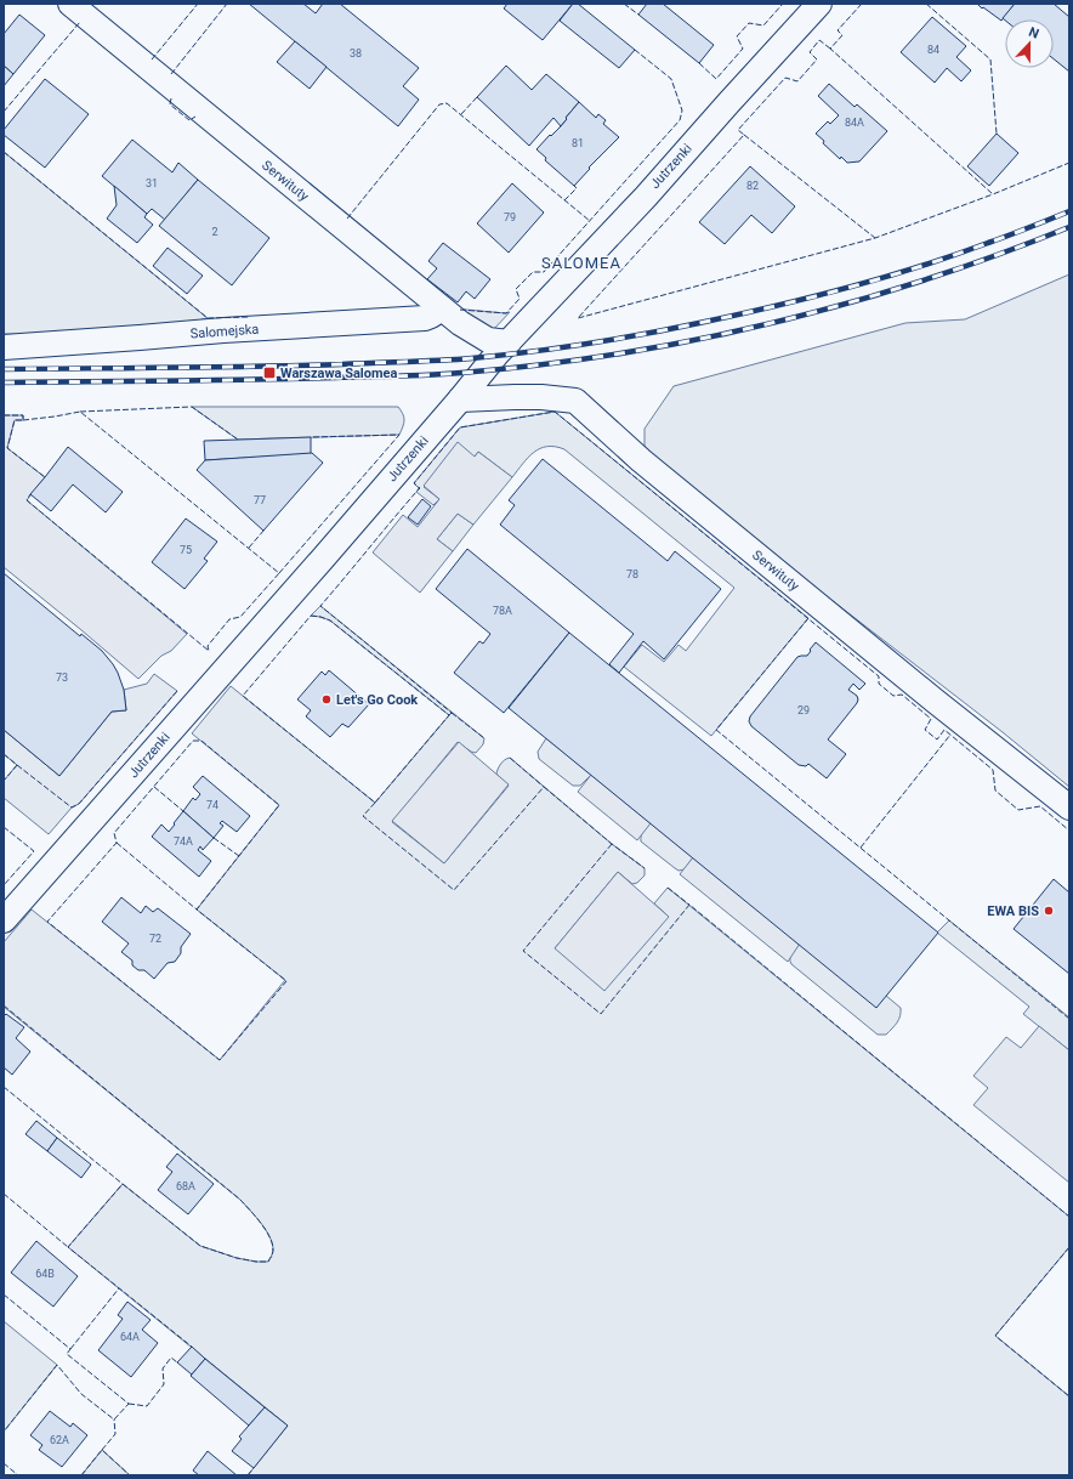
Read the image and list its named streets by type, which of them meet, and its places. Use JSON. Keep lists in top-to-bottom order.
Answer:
{
  "streets": {
    "street": ["Jutrzenki", "Serwituty", "Salomejska"]
  },
  "crossings": [
    ["Jutrzenki", "Serwituty"],
    ["Serwituty", "Salomejska"]
  ],
  "districts": ["SALOMEA"],
  "places": {
    "transit": ["Warszawa Salomea"],
    "other": ["Let's Go Cook", "EWA BIS"]
  },
  "house_numbers": [
    "84",
    "38",
    "84A",
    "81",
    "31",
    "82",
    "79",
    "2",
    "77",
    "75",
    "78",
    "78A",
    "73",
    "29",
    "74",
    "74A",
    "72",
    "68A",
    "64B",
    "64A",
    "62A"
  ],
  "north": "top"
}
